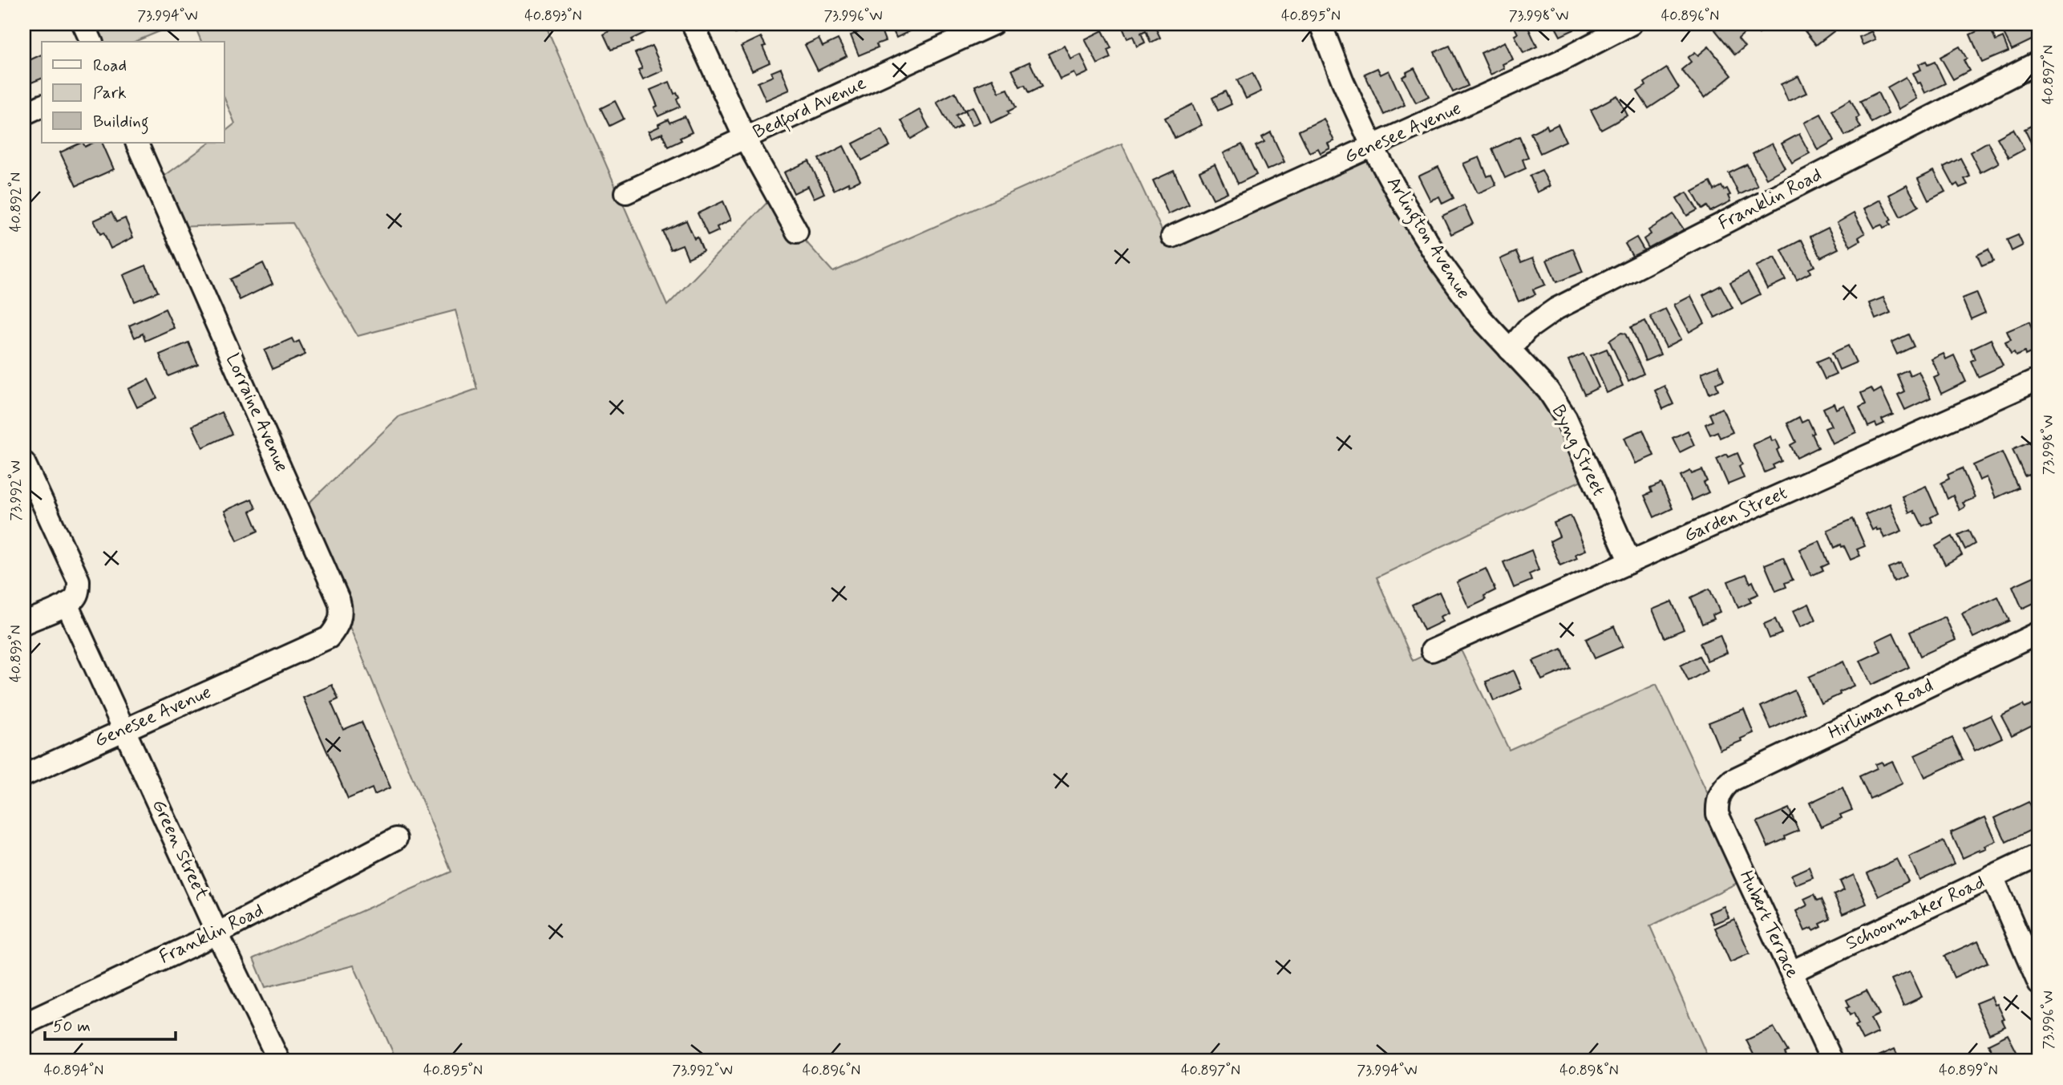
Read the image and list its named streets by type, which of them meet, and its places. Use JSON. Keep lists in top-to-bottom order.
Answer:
{
  "streets": {
    "street": [
      "Bedford Avenue",
      "Genesee Avenue",
      "Franklin Road",
      "Arlington Avenue",
      "Lorraine Avenue",
      "Byng Street",
      "Garden Street",
      "Hirliman Road",
      "Green Street",
      "Schoonmaker Road",
      "Hubert Terrace"
    ]
  },
  "crossings": [
    ["Genesee Avenue", "Arlington Avenue"],
    ["Genesee Avenue", "Lorraine Avenue"],
    ["Genesee Avenue", "Green Street"],
    ["Franklin Road", "Arlington Avenue"],
    ["Franklin Road", "Byng Street"],
    ["Franklin Road", "Green Street"],
    ["Arlington Avenue", "Byng Street"],
    ["Byng Street", "Garden Street"],
    ["Hirliman Road", "Hubert Terrace"],
    ["Schoonmaker Road", "Hubert Terrace"]
  ],
  "legend": ["Road", "Park", "Building"],
  "scale_bar": "50 m",
  "coordinates": [
    "73.994°W",
    "40.893°N",
    "73.996°W",
    "40.895°N",
    "73.998°W",
    "40.896°N",
    "40.897°N",
    "40.892°N",
    "73.992°W",
    "40.894°N",
    "40.898°N",
    "40.899°N"
  ]
}
